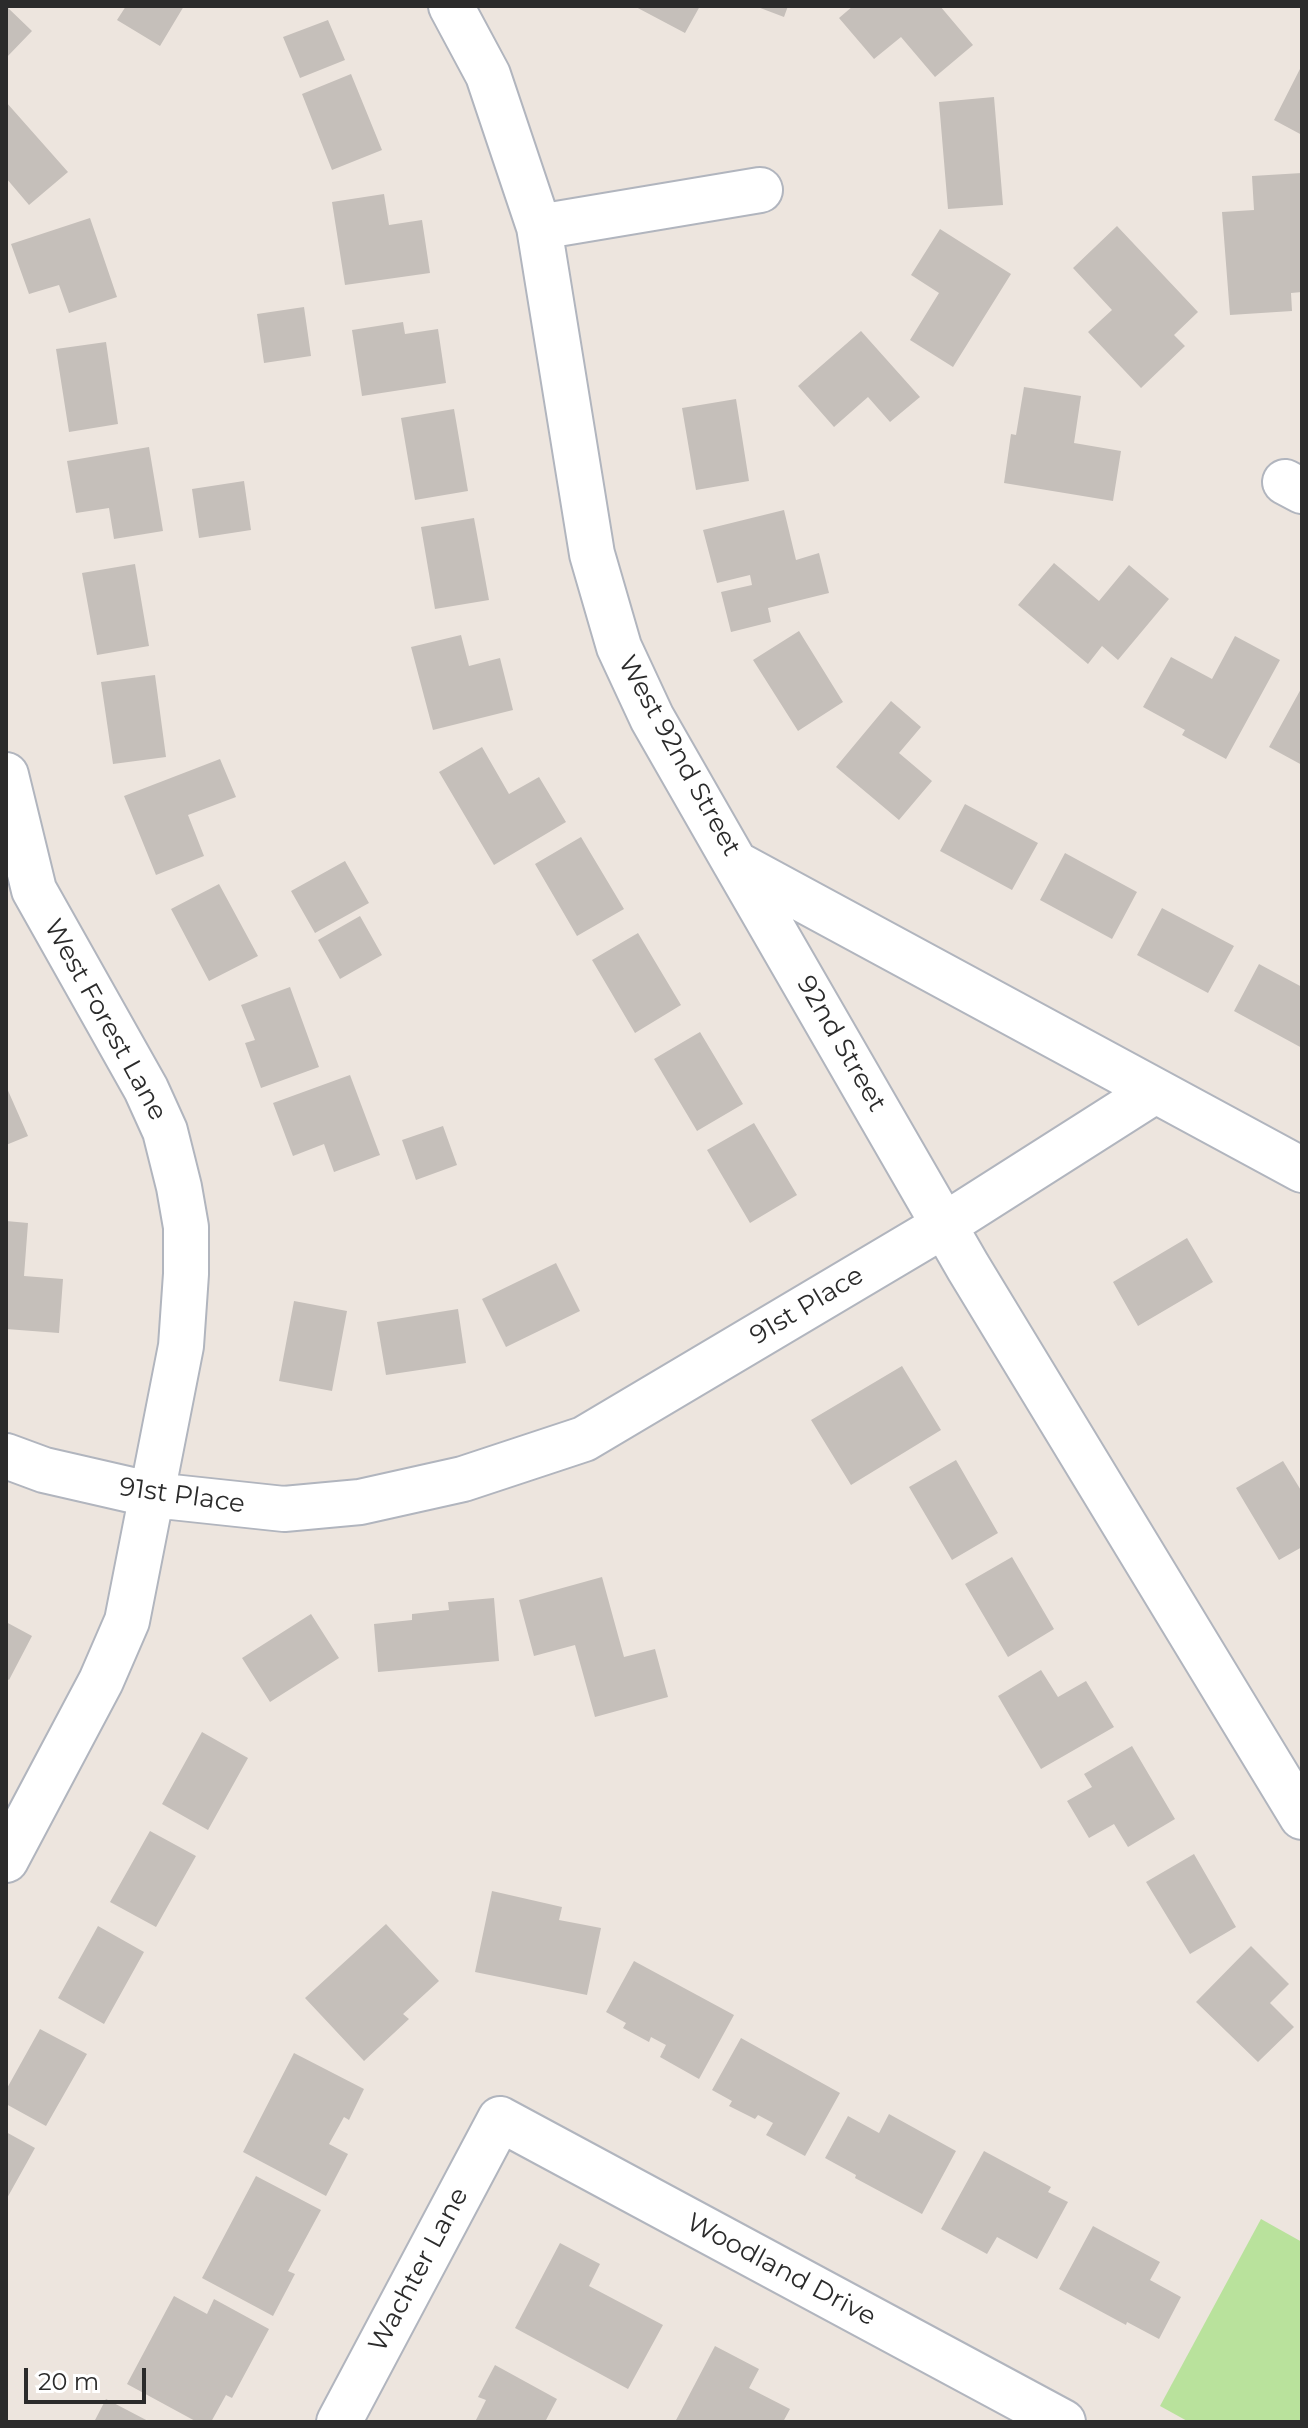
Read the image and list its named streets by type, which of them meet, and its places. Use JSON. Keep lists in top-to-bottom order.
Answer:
{
  "streets": {
    "street": [
      "West 92nd Street",
      "West Forest Lane",
      "92nd Street",
      "91st Place",
      "Wachter Lane",
      "Woodland Drive"
    ]
  },
  "crossings": [
    ["West 92nd Street", "92nd Street"],
    ["West Forest Lane", "91st Place"],
    ["92nd Street", "91st Place"],
    ["Wachter Lane", "Woodland Drive"]
  ],
  "scale_bar": "20 m"
}
